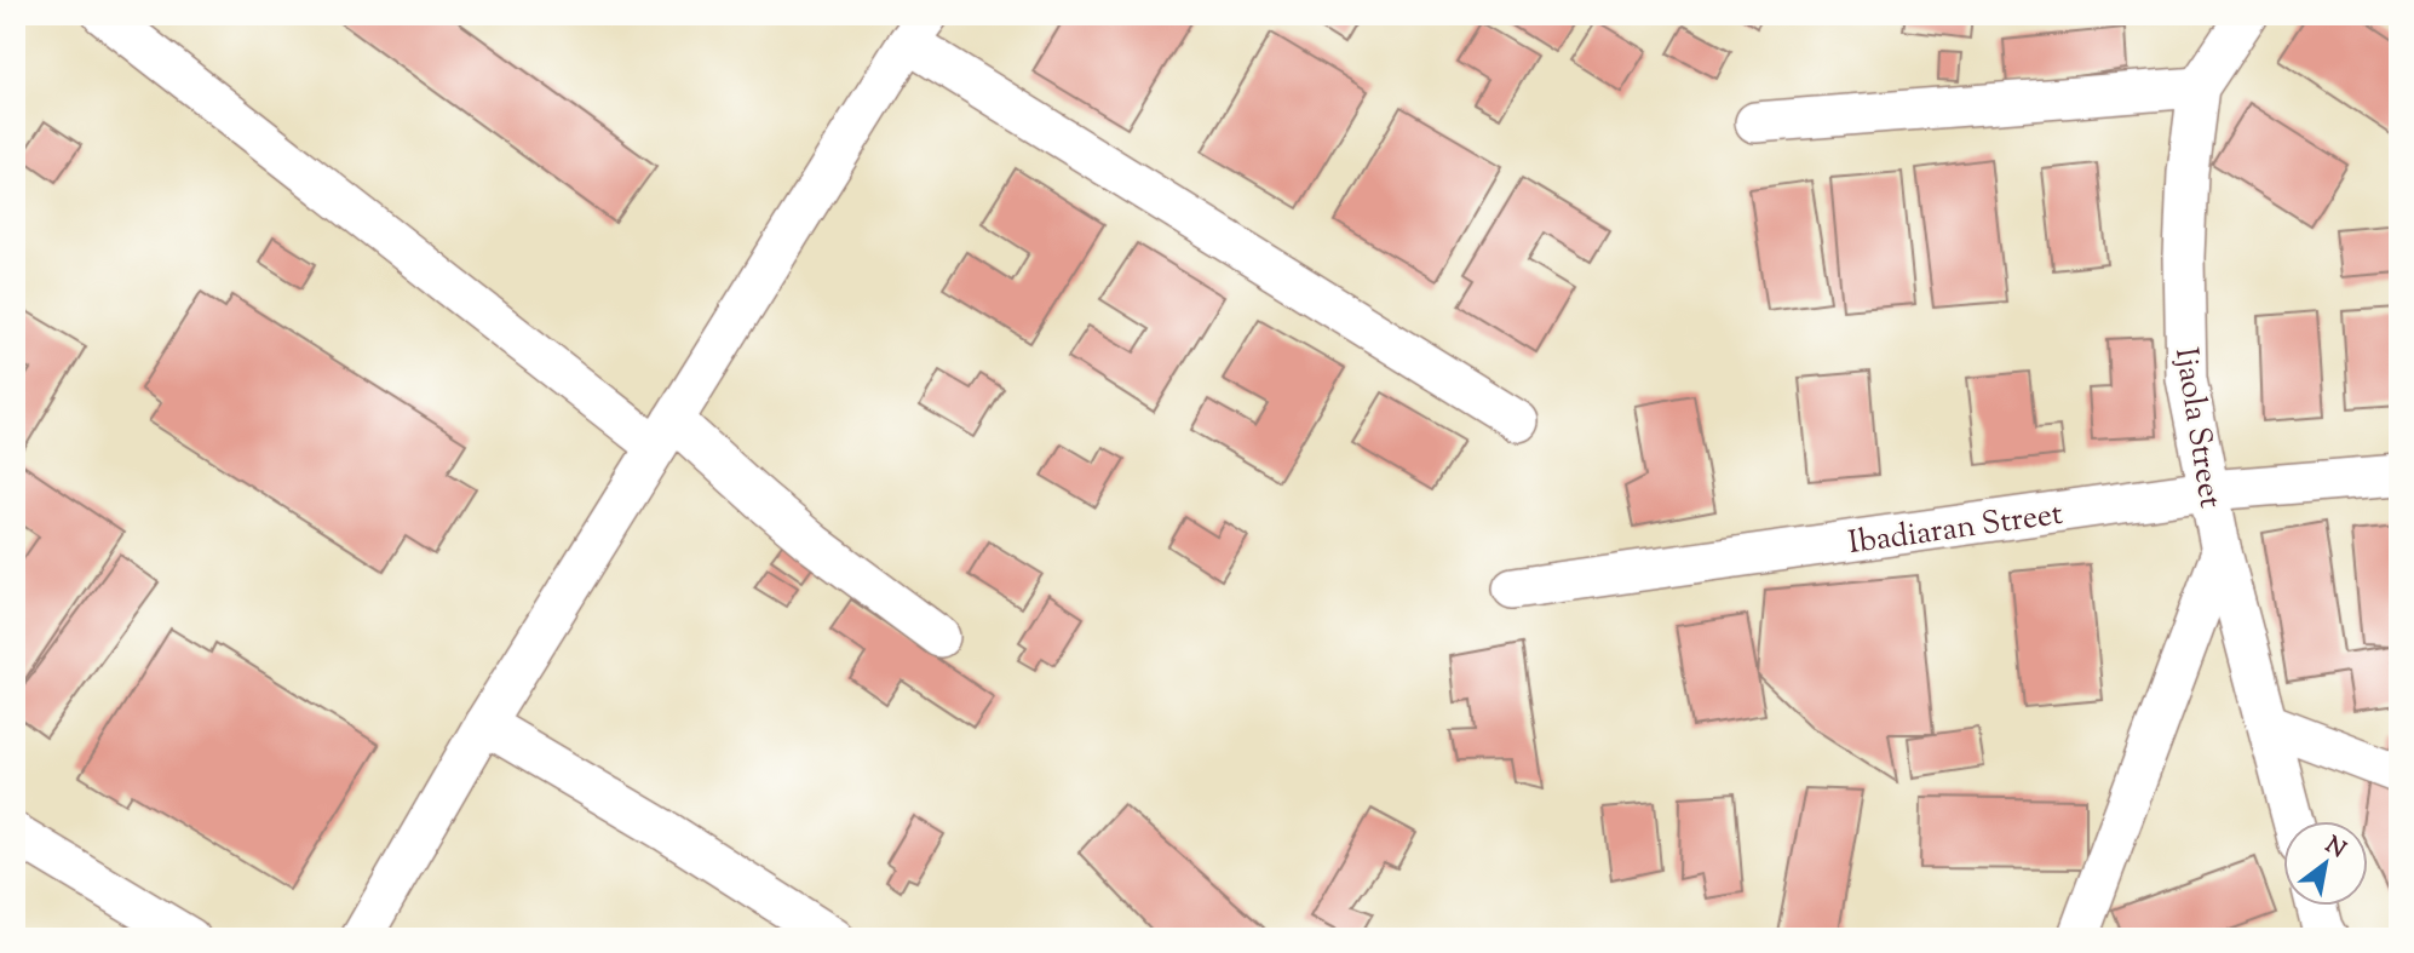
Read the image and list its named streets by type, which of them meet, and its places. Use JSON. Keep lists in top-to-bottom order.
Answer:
{
  "streets": {
    "street": ["Ijaola Street", "Ibadiaran Street"]
  },
  "crossings": [
    ["Ijaola Street", "Ibadiaran Street"]
  ],
  "north": "top right"
}
